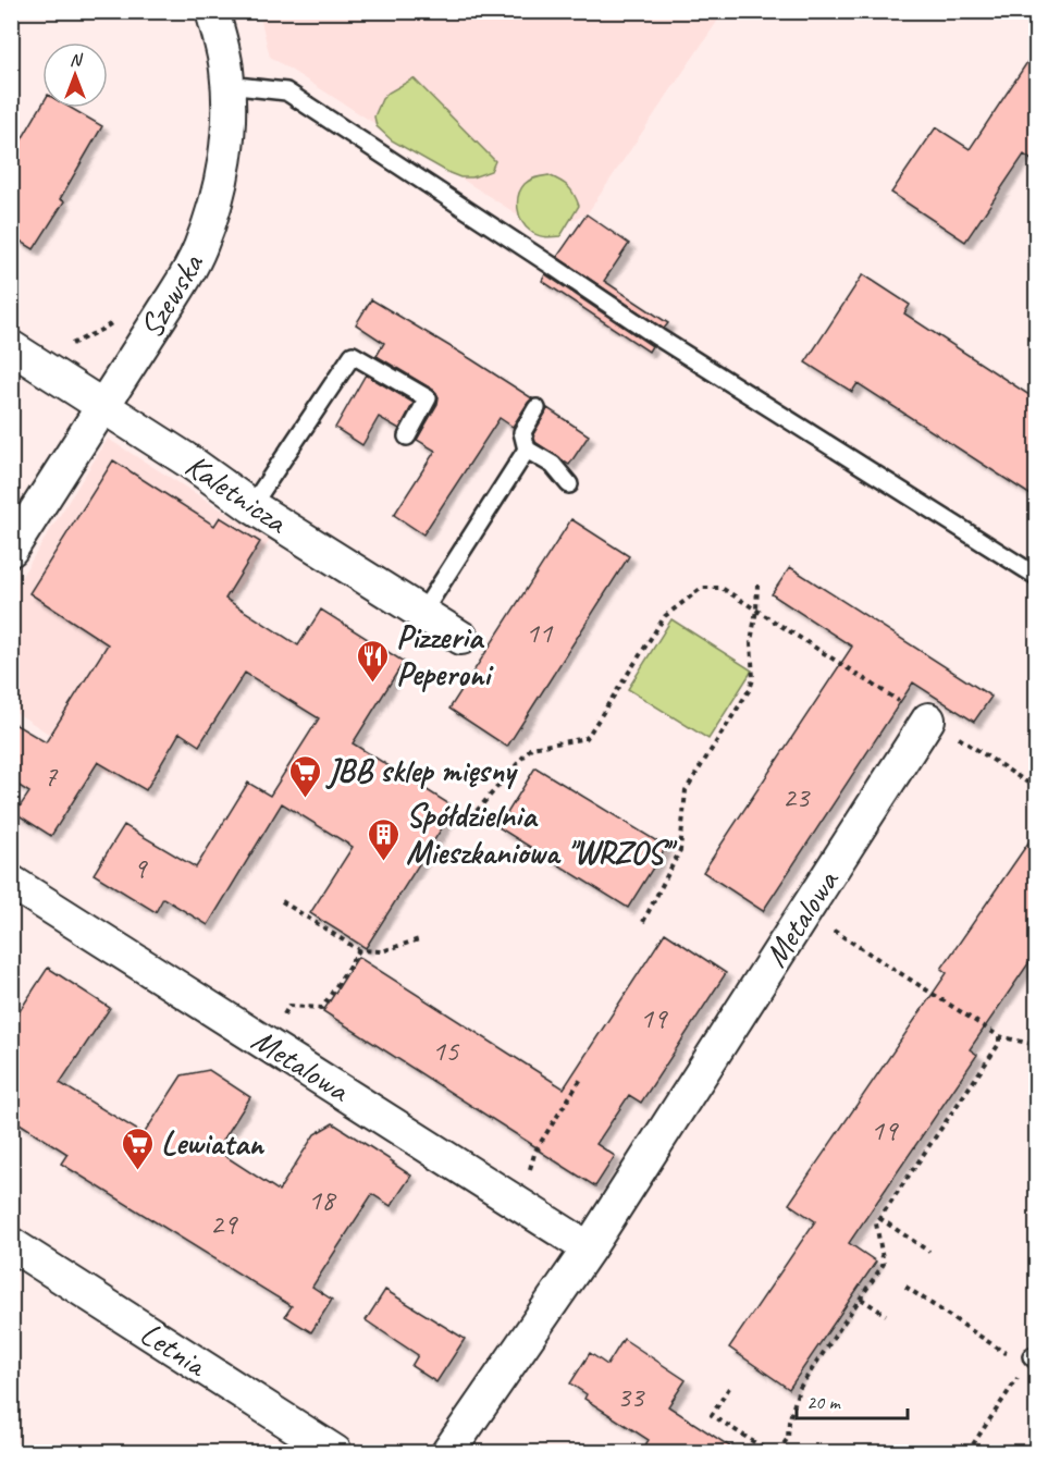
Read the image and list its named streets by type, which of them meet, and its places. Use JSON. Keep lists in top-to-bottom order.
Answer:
{
  "streets": {
    "street": [
      "Szewska",
      "Kaletnicza",
      "Metalowa",
      "Letnia"
    ]
  },
  "crossings": [
    ["Szewska", "Kaletnicza"]
  ],
  "places": {
    "restaurant": ["Pizzeria Peperoni"],
    "supermarket": ["JBB sklep mięsny", "Lewiatan"],
    "building": ["Spółdzielnia Mieszkaniowa \"WRZOS\""]
  },
  "house_numbers": [
    "11",
    "7",
    "23",
    "9",
    "19",
    "15",
    "19",
    "18",
    "29",
    "33"
  ],
  "scale_bar": "20 m",
  "north": "top"
}
